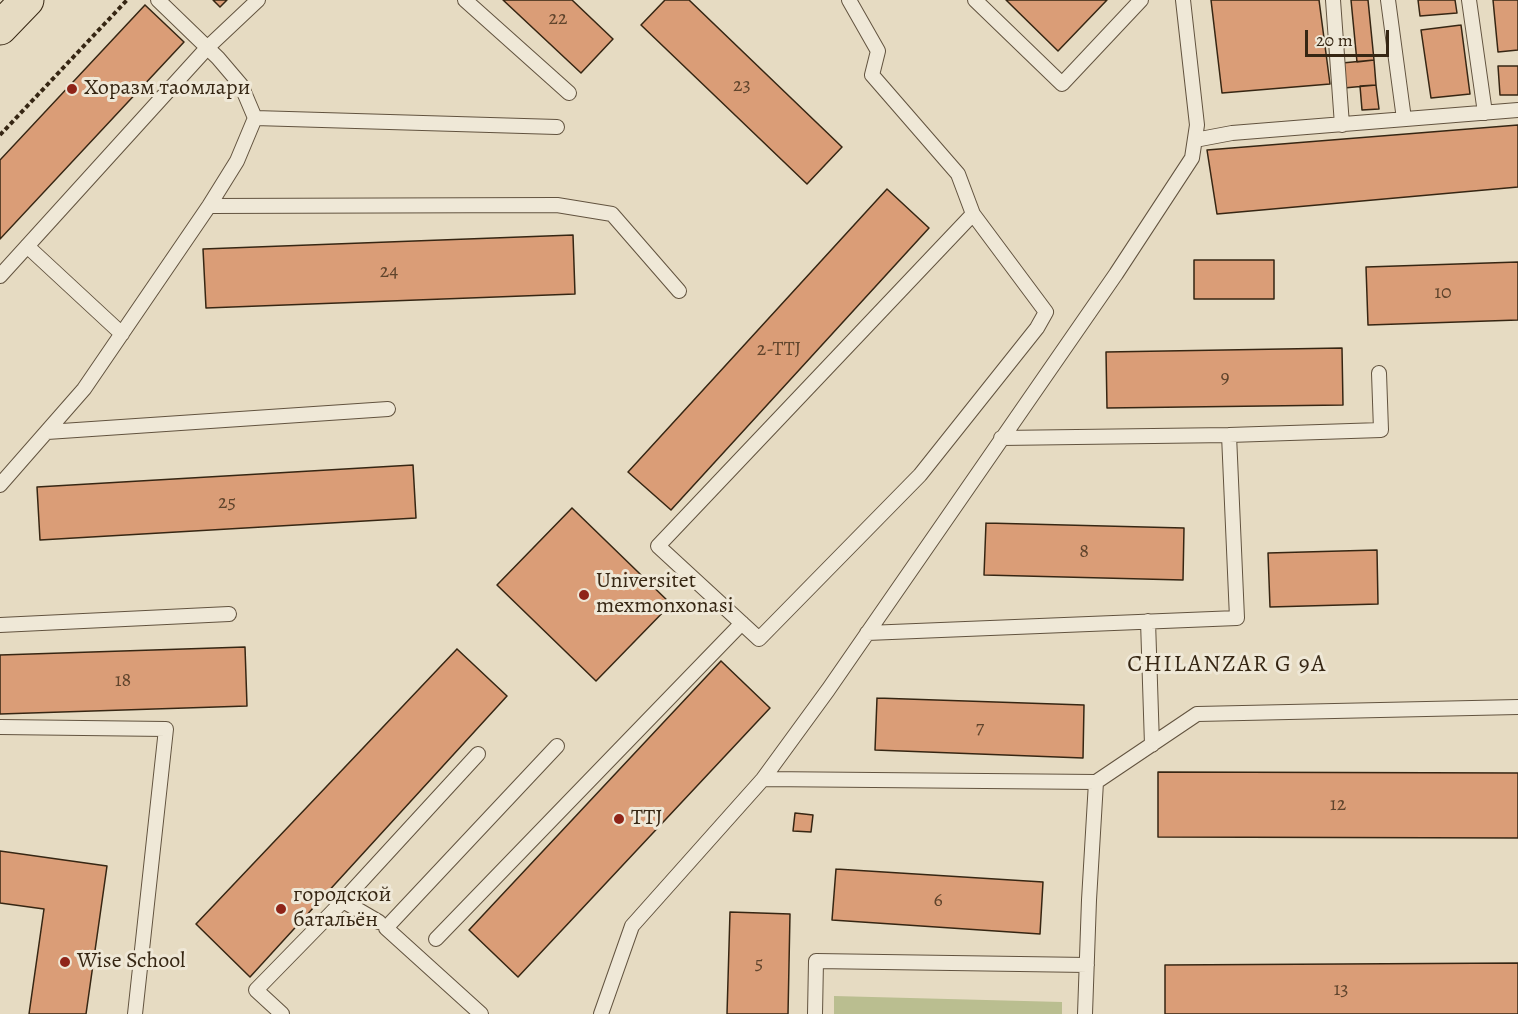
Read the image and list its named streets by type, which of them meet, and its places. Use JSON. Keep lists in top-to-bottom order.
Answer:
{
  "districts": ["CHILANZAR G 9A"],
  "places": [
    "Хоразм таомлари",
    "Universitet mexmonxonasi",
    "TTJ",
    "городской батальён",
    "Wise School"
  ],
  "house_numbers": [
    "22",
    "23",
    "24",
    "10",
    "2-TTJ",
    "9",
    "25",
    "8",
    "18",
    "7",
    "12",
    "6",
    "5",
    "13"
  ],
  "scale_bar": "20 m"
}
